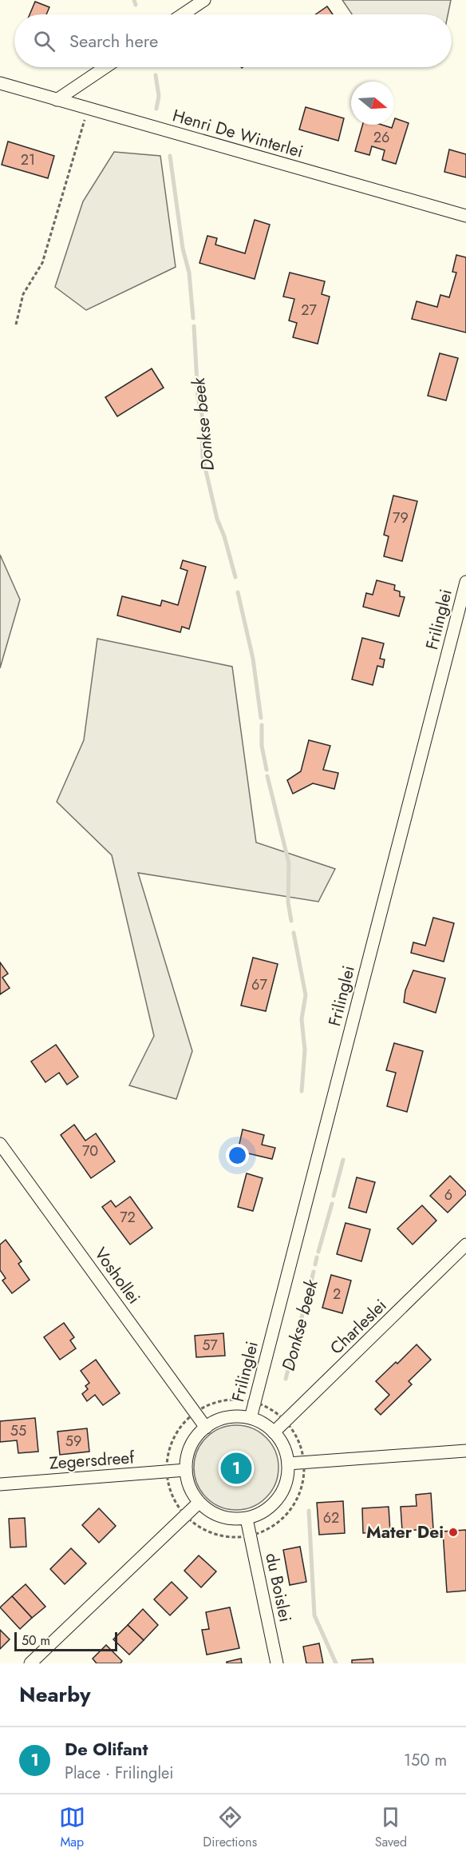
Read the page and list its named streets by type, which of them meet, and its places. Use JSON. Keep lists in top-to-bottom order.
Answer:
{
  "streets": {
    "street": [
      "Henri De Winterlei",
      "Frilinglei",
      "Voshollei",
      "Charleslei",
      "Zegersdreef",
      "du Boislei"
    ]
  },
  "crossings": [
    ["Frilinglei", "Voshollei"],
    ["Frilinglei", "Charleslei"],
    ["Frilinglei", "Zegersdreef"],
    ["Frilinglei", "du Boislei"],
    ["Voshollei", "Charleslei"],
    ["Voshollei", "Zegersdreef"],
    ["Voshollei", "du Boislei"],
    ["Charleslei", "Zegersdreef"],
    ["Charleslei", "du Boislei"],
    ["Zegersdreef", "du Boislei"]
  ],
  "water": ["Donkse beek"],
  "places": ["Mater Dei"],
  "house_numbers": [
    "26",
    "21",
    "27",
    "79",
    "67",
    "70",
    "6",
    "72",
    "2",
    "57",
    "55",
    "59",
    "62"
  ],
  "scale_bar": "50 m",
  "north": "right",
  "page": {
    "search": "Search here",
    "pins": "1",
    "scale": "50 m",
    "heading": "Nearby",
    "list": [
      {
        "mark": "1",
        "name": "De Olifant",
        "note": "Place · Frilinglei",
        "value": "150 m"
      }
    ],
    "nav": ["Map", "Directions", "Saved"]
  }
}
